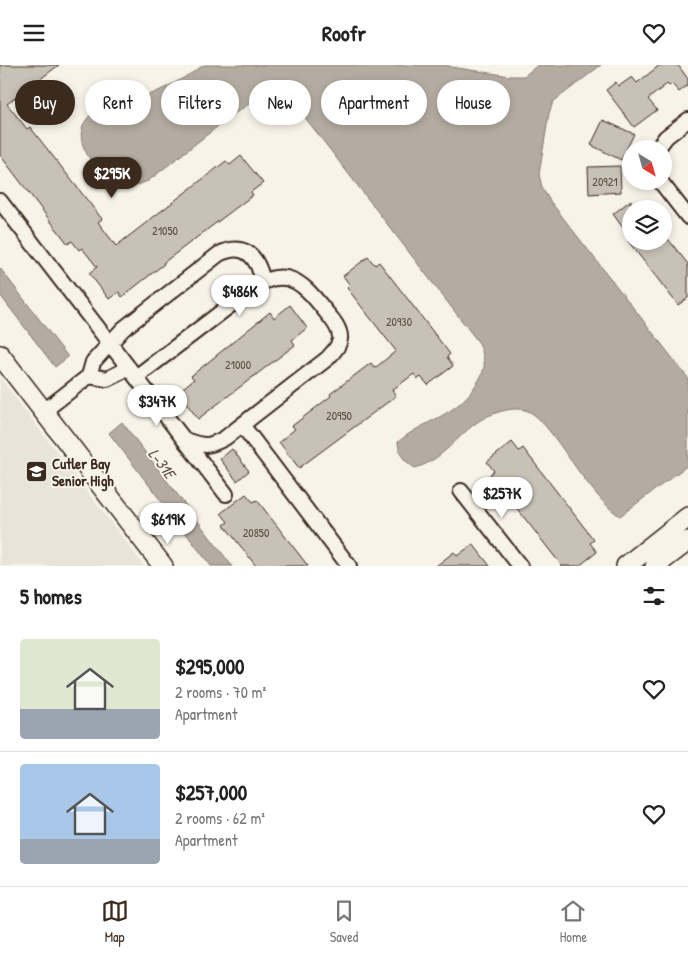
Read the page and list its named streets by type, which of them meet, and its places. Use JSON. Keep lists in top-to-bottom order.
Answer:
{
  "water": ["L-31E"],
  "places": {
    "school or university": ["Cutler Bay Senior High"]
  },
  "house_numbers": [
    "20921",
    "21050",
    "20930",
    "21000",
    "20950",
    "20850"
  ],
  "north": "bottom right",
  "page": {
    "header": "Roofr",
    "chip": [
      "Buy",
      "Rent",
      "Filters",
      "New",
      "Apartment",
      "House"
    ],
    "price": [
      "$295K",
      "$486K",
      "$347K",
      "$257K",
      "$619K"
    ],
    "heading": "5 homes",
    "list": [
      {
        "name": "$295,000",
        "note": "2 rooms · 70 m² · Apartment"
      },
      {
        "name": "$257,000",
        "note": "2 rooms · 62 m² · Apartment"
      }
    ],
    "tabs": ["Map", "Saved", "Home"]
  }
}
